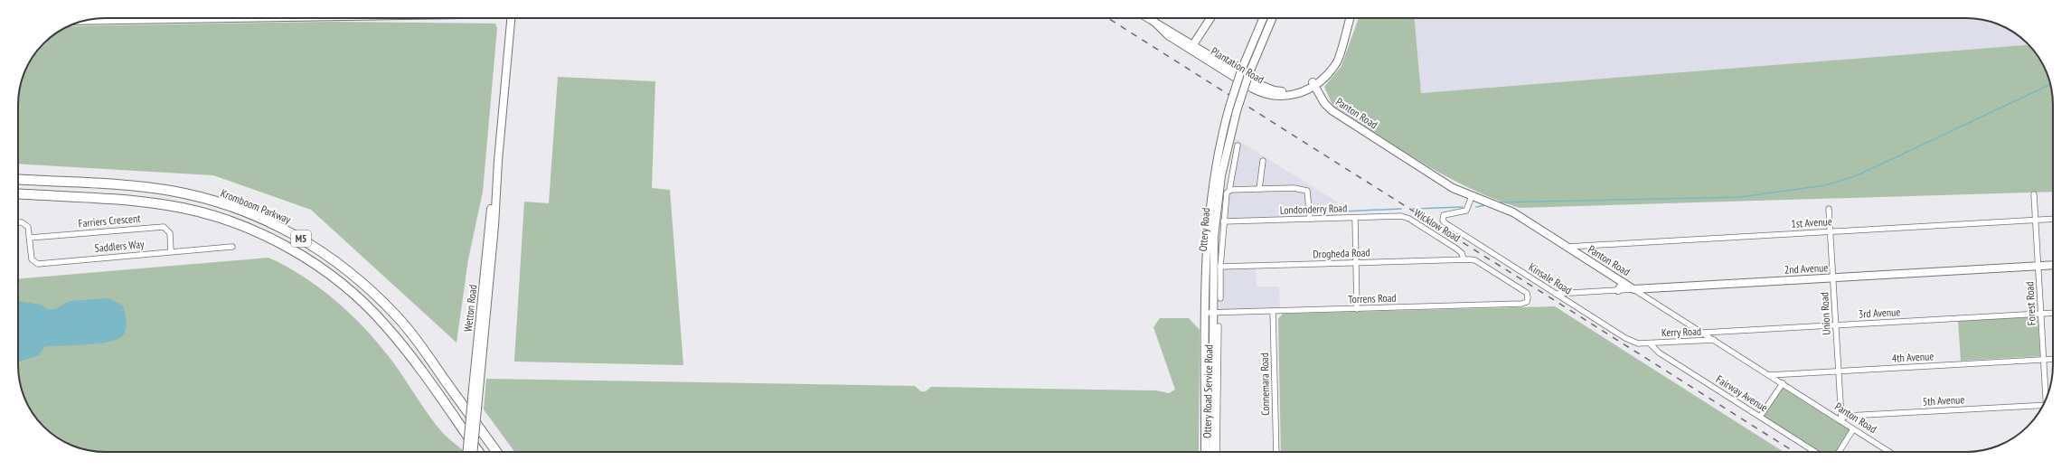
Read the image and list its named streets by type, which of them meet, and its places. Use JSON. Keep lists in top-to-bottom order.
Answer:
{
  "streets": {
    "highway": ["Kromboom Parkway", "M5"],
    "street": [
      "Plantation Road",
      "Panton Road",
      "Londonderry Road",
      "Farriers Crescent",
      "1st Avenue",
      "Wicklow Road",
      "Ottery Road",
      "Saddlers Way",
      "Drogheda Road",
      "2nd Avenue",
      "Kinsale Road",
      "Torrens Road",
      "Forest Road",
      "Wetton Road",
      "3rd Avenue",
      "Union Road",
      "Kerry Road",
      "4th Avenue",
      "Connemara Road",
      "Ottery Road Service Road",
      "Fairway Avenue",
      "5th Avenue"
    ]
  },
  "crossings": [
    ["Plantation Road", "Panton Road"],
    ["Panton Road", "1st Avenue"],
    ["Panton Road", "2nd Avenue"],
    ["Panton Road", "Kinsale Road"],
    ["Panton Road", "3rd Avenue"],
    ["Panton Road", "Union Road"],
    ["Panton Road", "Kerry Road"],
    ["Panton Road", "4th Avenue"],
    ["Panton Road", "5th Avenue"],
    ["Londonderry Road", "Wicklow Road"],
    ["Farriers Crescent", "Saddlers Way"],
    ["1st Avenue", "Forest Road"],
    ["1st Avenue", "Union Road"],
    ["Wicklow Road", "Drogheda Road"],
    ["Wicklow Road", "Torrens Road"],
    ["Ottery Road", "Torrens Road"],
    ["2nd Avenue", "Kinsale Road"],
    ["2nd Avenue", "Forest Road"],
    ["2nd Avenue", "Union Road"],
    ["Kinsale Road", "Kerry Road"],
    ["Kinsale Road", "Fairway Avenue"],
    ["Torrens Road", "Connemara Road"],
    ["Forest Road", "3rd Avenue"],
    ["Forest Road", "4th Avenue"],
    ["3rd Avenue", "Union Road"],
    ["Union Road", "4th Avenue"],
    ["Union Road", "5th Avenue"],
    ["Kerry Road", "Fairway Avenue"]
  ]
}
